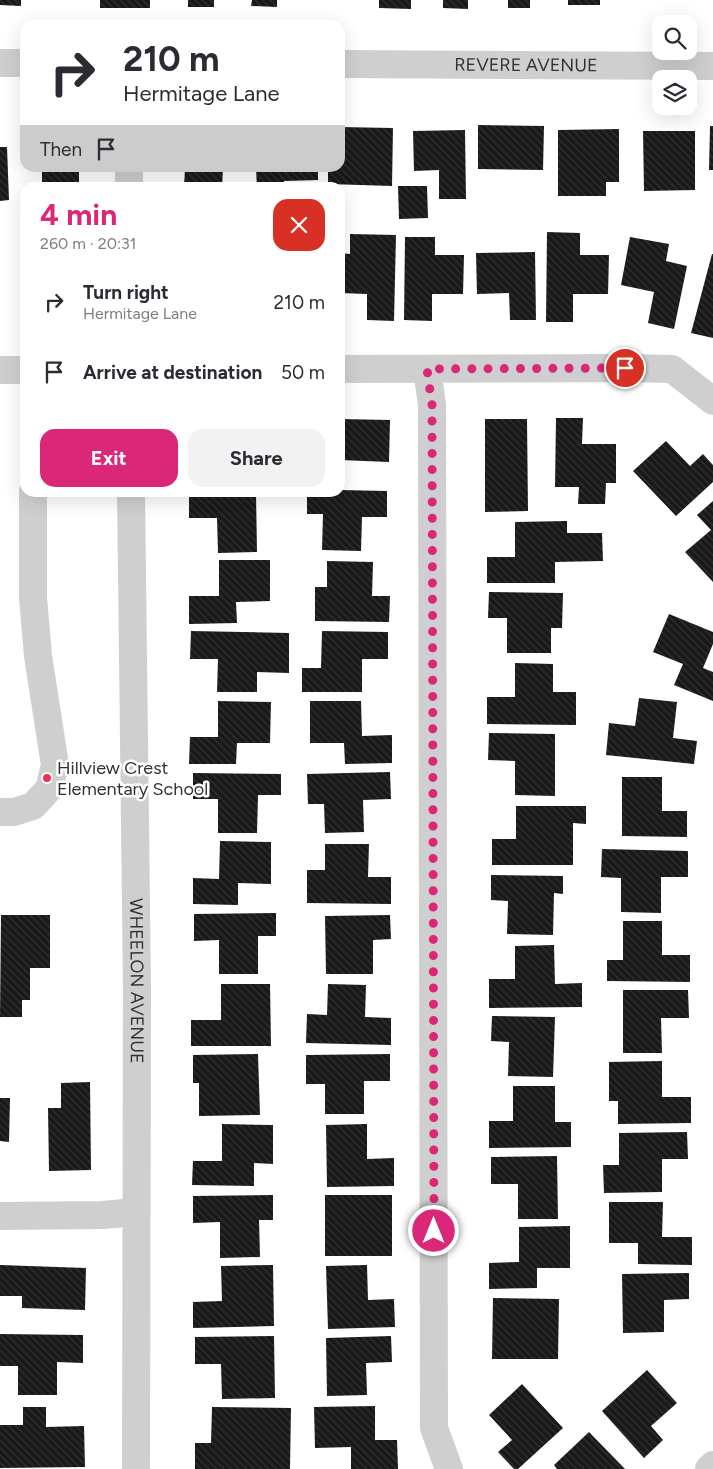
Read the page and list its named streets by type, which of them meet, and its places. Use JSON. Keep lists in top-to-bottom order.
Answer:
{
  "streets": {
    "street": ["REVERE AVENUE", "WHEELON AVENUE"]
  },
  "places": ["Hillview Crest Elementary School"],
  "page": {
    "turn": ["210 m", "Hermitage Lane"],
    "then": "Then",
    "heading": ["4 min", "260 m · 20:31"],
    "list": [
      {
        "name": "Turn right",
        "note": "Hermitage Lane",
        "value": "210 m"
      },
      {
        "name": "Arrive at destination",
        "value": "50 m"
      }
    ],
    "buttons": ["Exit", "Share"]
  }
}
